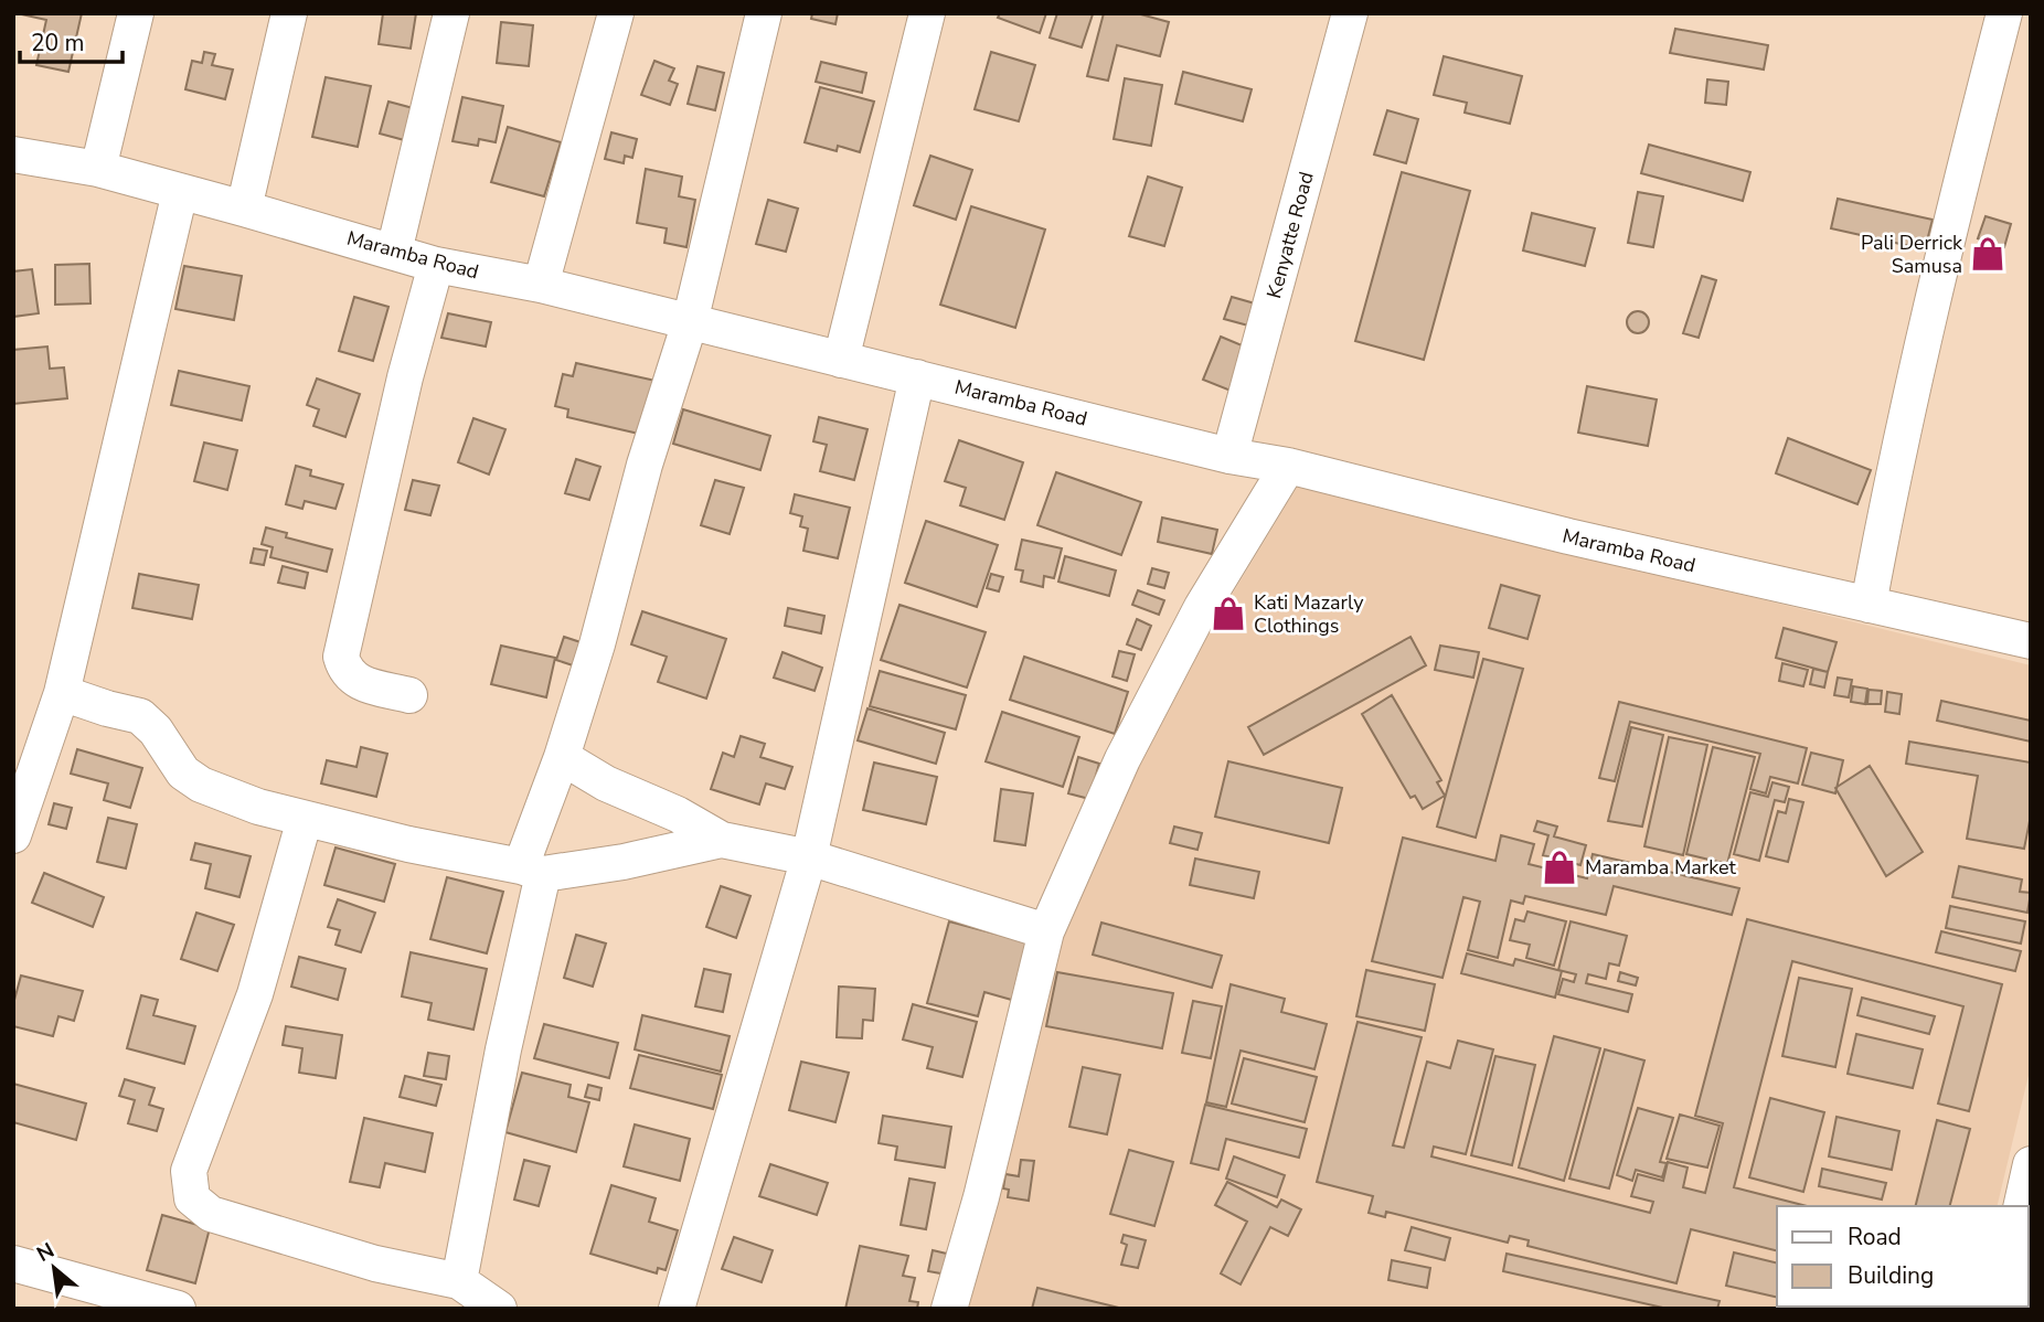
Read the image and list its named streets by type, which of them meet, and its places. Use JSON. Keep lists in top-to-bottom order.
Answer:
{
  "streets": {
    "street": ["Kenyatte Road", "Maramba Road"]
  },
  "crossings": [
    ["Kenyatte Road", "Maramba Road"]
  ],
  "places": {
    "shop": ["Pali Derrick Samusa", "Kati Mazarly Clothings", "Maramba Market"]
  },
  "legend": ["Road", "Building"],
  "scale_bar": "20 m",
  "north": "top left"
}
